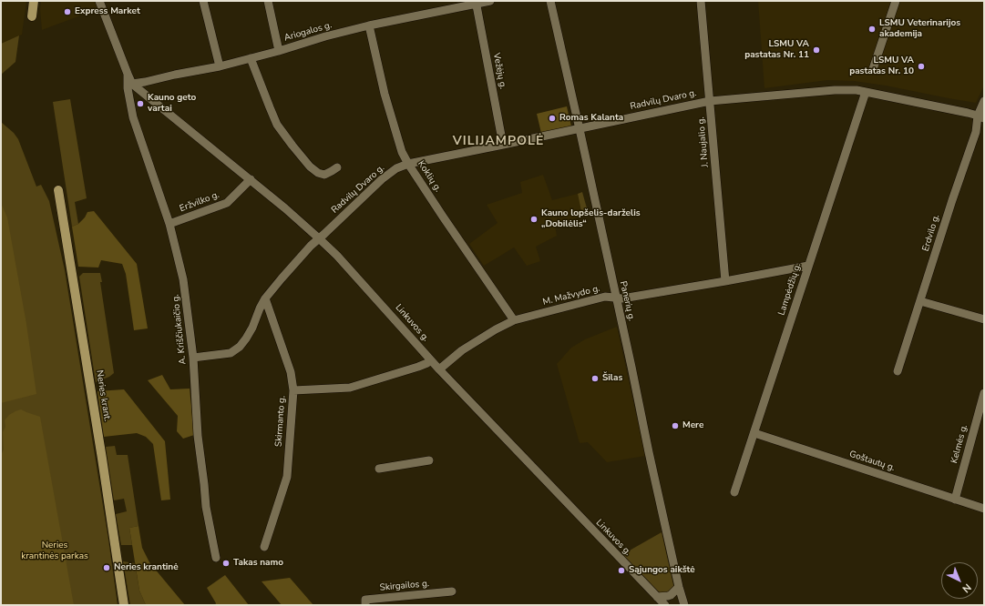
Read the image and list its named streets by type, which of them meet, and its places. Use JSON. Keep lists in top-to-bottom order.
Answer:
{
  "streets": {
    "main road": ["Neries krant."],
    "street": [
      "Ariogalos g.",
      "Vežėjų g.",
      "Radvilų Dvaro g.",
      "J. Naujalio g.",
      "Koklių g.",
      "Eržvilko g.",
      "Erdvilo g.",
      "Lampėdžių g.",
      "M. Mažvydo g.",
      "Panerių g.",
      "Linkuvos g.",
      "A. Kriščiukaičio g.",
      "Skirmanto g.",
      "Kelmės g.",
      "Goštautų g.",
      "Skirgailos g."
    ]
  },
  "crossings": [
    ["Ariogalos g.", "Vežėjų g."],
    ["Ariogalos g.", "Koklių g."],
    ["Ariogalos g.", "Linkuvos g."],
    ["Vežėjų g.", "Radvilų Dvaro g."],
    ["Radvilų Dvaro g.", "J. Naujalio g."],
    ["Radvilų Dvaro g.", "Koklių g."],
    ["Radvilų Dvaro g.", "Erdvilo g."],
    ["Radvilų Dvaro g.", "Lampėdžių g."],
    ["Radvilų Dvaro g.", "Panerių g."],
    ["Radvilų Dvaro g.", "Linkuvos g."],
    ["Radvilų Dvaro g.", "A. Kriščiukaičio g."],
    ["Radvilų Dvaro g.", "Skirmanto g."],
    ["J. Naujalio g.", "M. Mažvydo g."],
    ["Koklių g.", "M. Mažvydo g."],
    ["Eržvilko g.", "Linkuvos g."],
    ["Eržvilko g.", "A. Kriščiukaičio g."],
    ["Lampėdžių g.", "M. Mažvydo g."],
    ["Lampėdžių g.", "Goštautų g."],
    ["M. Mažvydo g.", "Panerių g."],
    ["M. Mažvydo g.", "Linkuvos g."],
    ["Linkuvos g.", "A. Kriščiukaičio g."],
    ["Kelmės g.", "Goštautų g."]
  ],
  "districts": ["VILIJAMPOLĖ"],
  "parks": ["Neries krantinės parkas"],
  "places": [
    "Express Market",
    "LSMU Veterinarijos akademija",
    "LSMU VA pastatas Nr. 11",
    "LSMU VA pastatas Nr. 10",
    "Kauno geto vartai",
    "Romas Kalanta",
    "Kauno lopšelis-darželis „Dobilėlis“",
    "Šilas",
    "Mere",
    "Takas namo",
    "Neries krantinė",
    "Sąjungos aikštė"
  ],
  "north": "bottom right"
}
